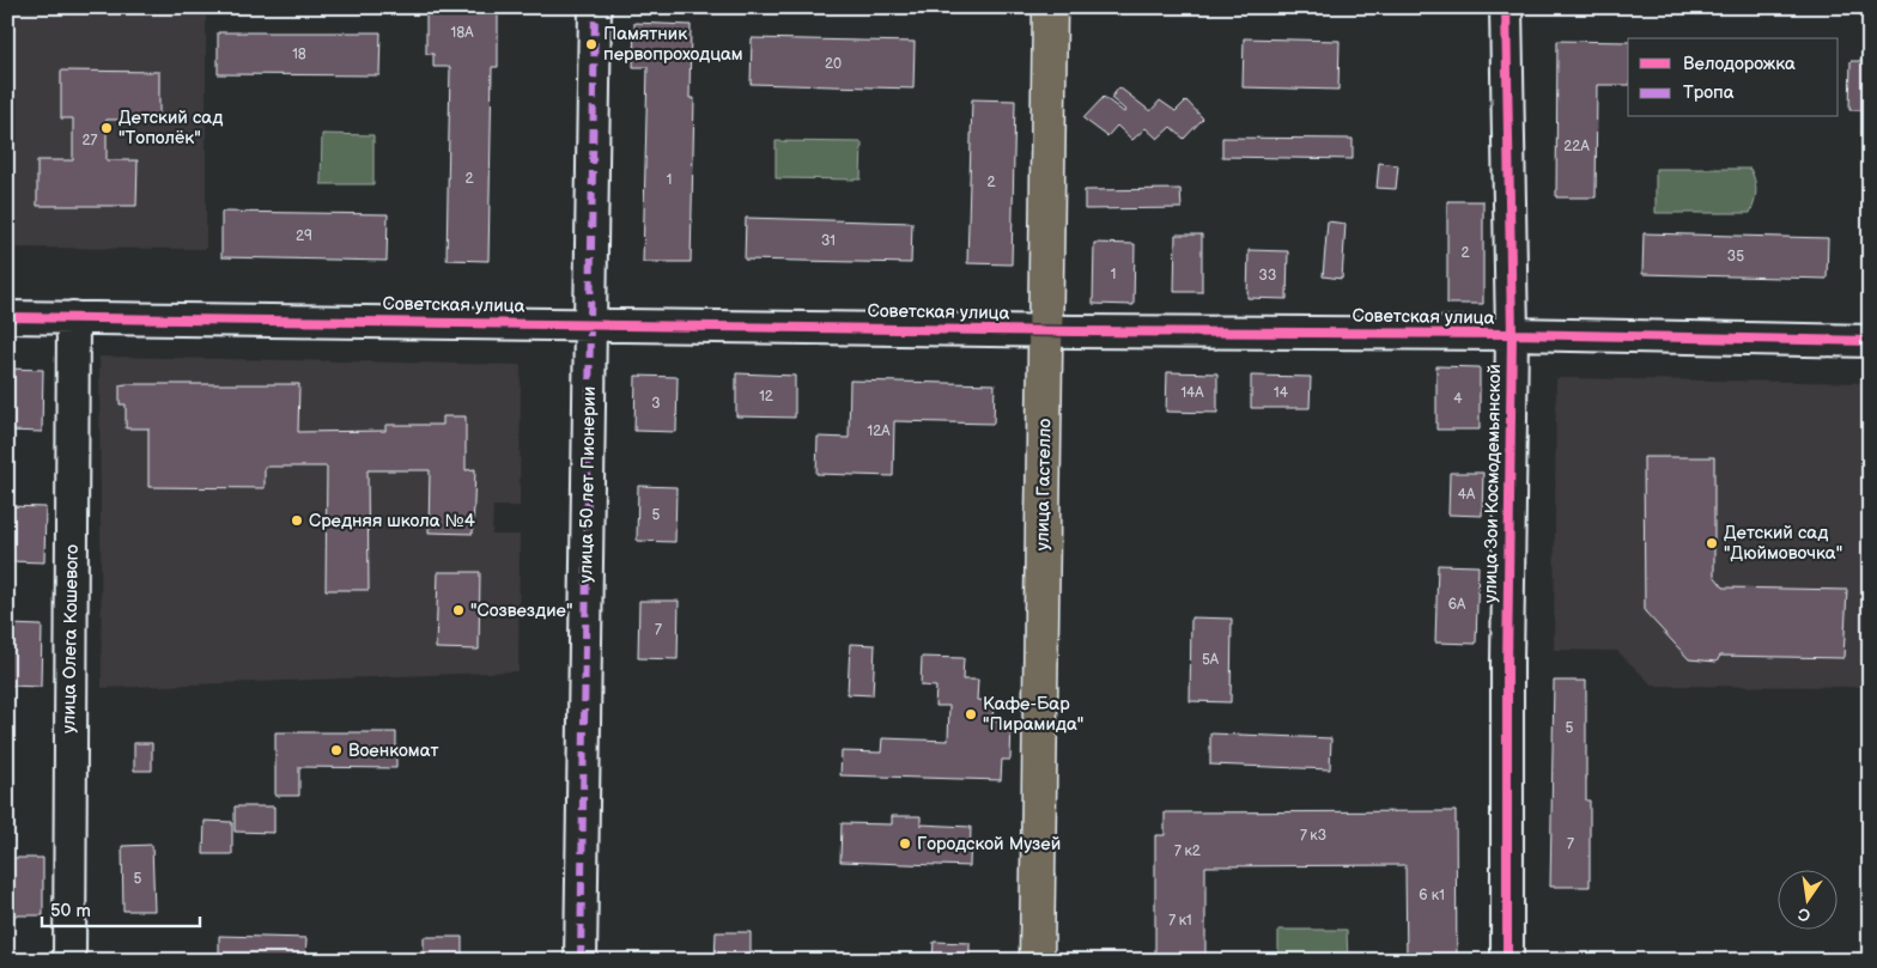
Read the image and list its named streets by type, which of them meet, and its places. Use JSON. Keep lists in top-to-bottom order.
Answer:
{
  "streets": {
    "main road": ["улица Гастелло"],
    "street": [
      "Советская улица",
      "улица Зои Космодемьянской",
      "улица 50 лет Пионерии",
      "улица Олега Кошевого"
    ]
  },
  "crossings": [
    ["Советская улица", "улица Зои Космодемьянской"],
    ["Советская улица", "улица 50 лет Пионерии"],
    ["Советская улица", "улица Гастелло"],
    ["Советская улица", "улица Олега Кошевого"]
  ],
  "places": [
    "Памятник первопроходцам",
    "Детский сад \"Тополёк\"",
    "Средняя школа №4",
    "Детский сад \"Дюймовочка\"",
    "\"Созвездие\"",
    "Кафе-Бар \"Пирамида\"",
    "Военкомат",
    "Городской Музей"
  ],
  "house_numbers": [
    "18А",
    "18",
    "20",
    "27",
    "22А",
    "2",
    "1",
    "2",
    "29",
    "31",
    "2",
    "35",
    "1",
    "33",
    "14А",
    "14",
    "12",
    "4",
    "3",
    "12А",
    "4А",
    "5",
    "6А",
    "7",
    "5А",
    "5",
    "7 к3",
    "7",
    "7 к2",
    "5",
    "6 к1",
    "7 к1"
  ],
  "legend": ["Велодорожка", "Тропа"],
  "scale_bar": "50 m",
  "north": "bottom"
}
